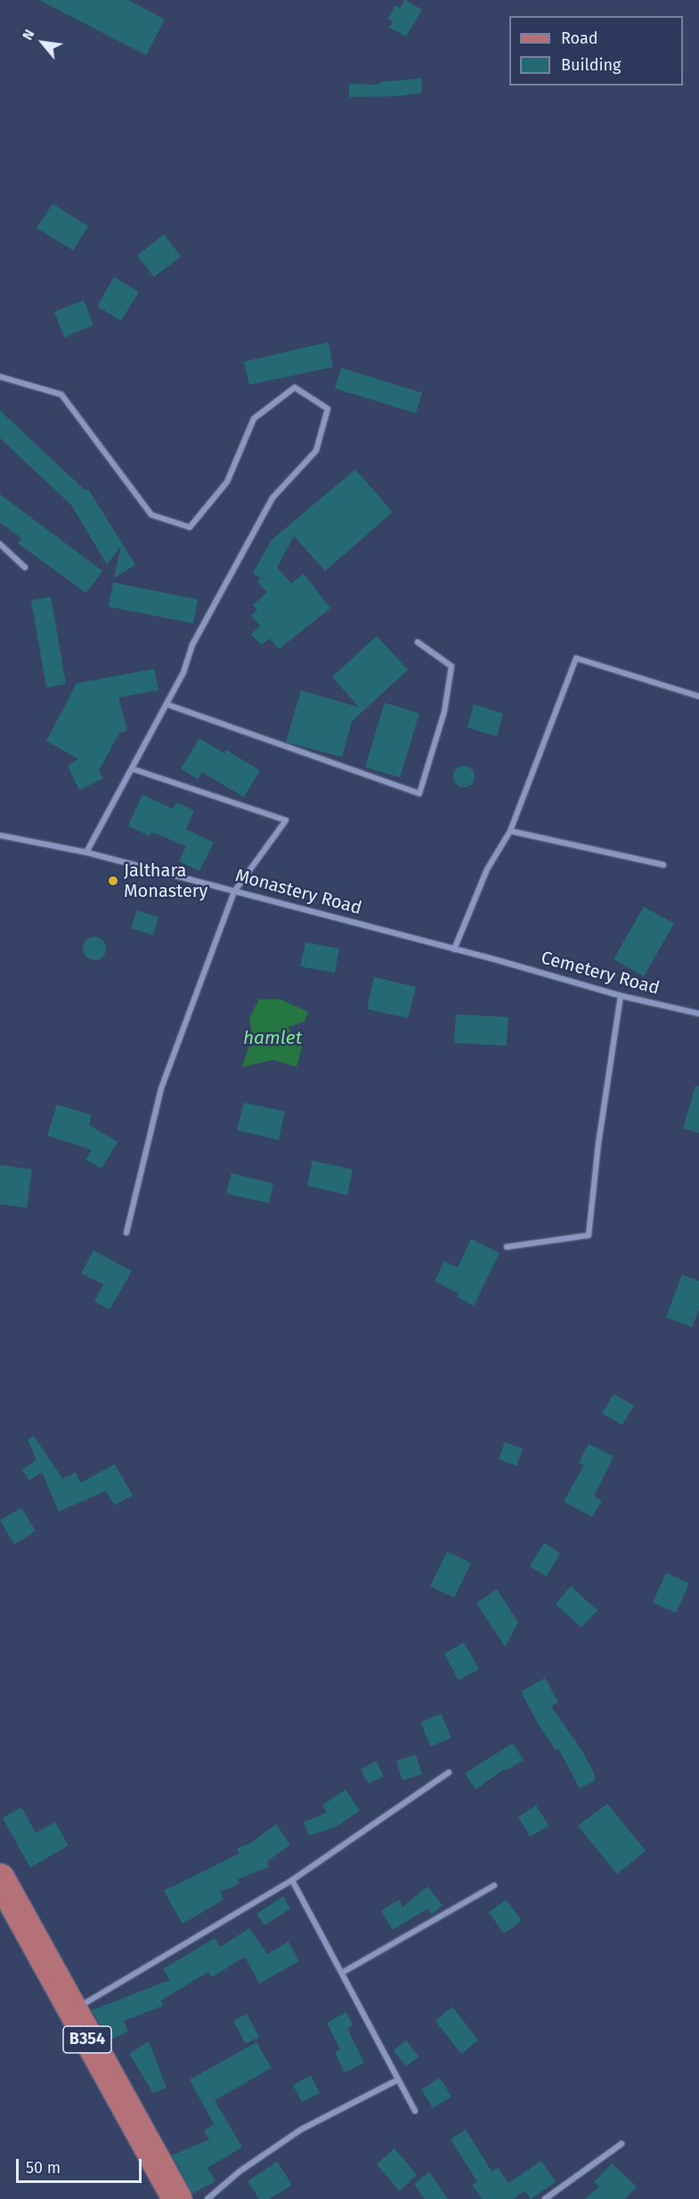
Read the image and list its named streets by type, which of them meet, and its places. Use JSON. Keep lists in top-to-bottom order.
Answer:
{
  "streets": {
    "main road": ["B354"],
    "street": ["Monastery Road", "Cemetery Road"]
  },
  "crossings": [
    ["Monastery Road", "Cemetery Road"]
  ],
  "water": ["hamlet"],
  "places": ["Jalthara Monastery"],
  "legend": ["Road", "Building"],
  "scale_bar": "50 m",
  "north": "top left"
}
